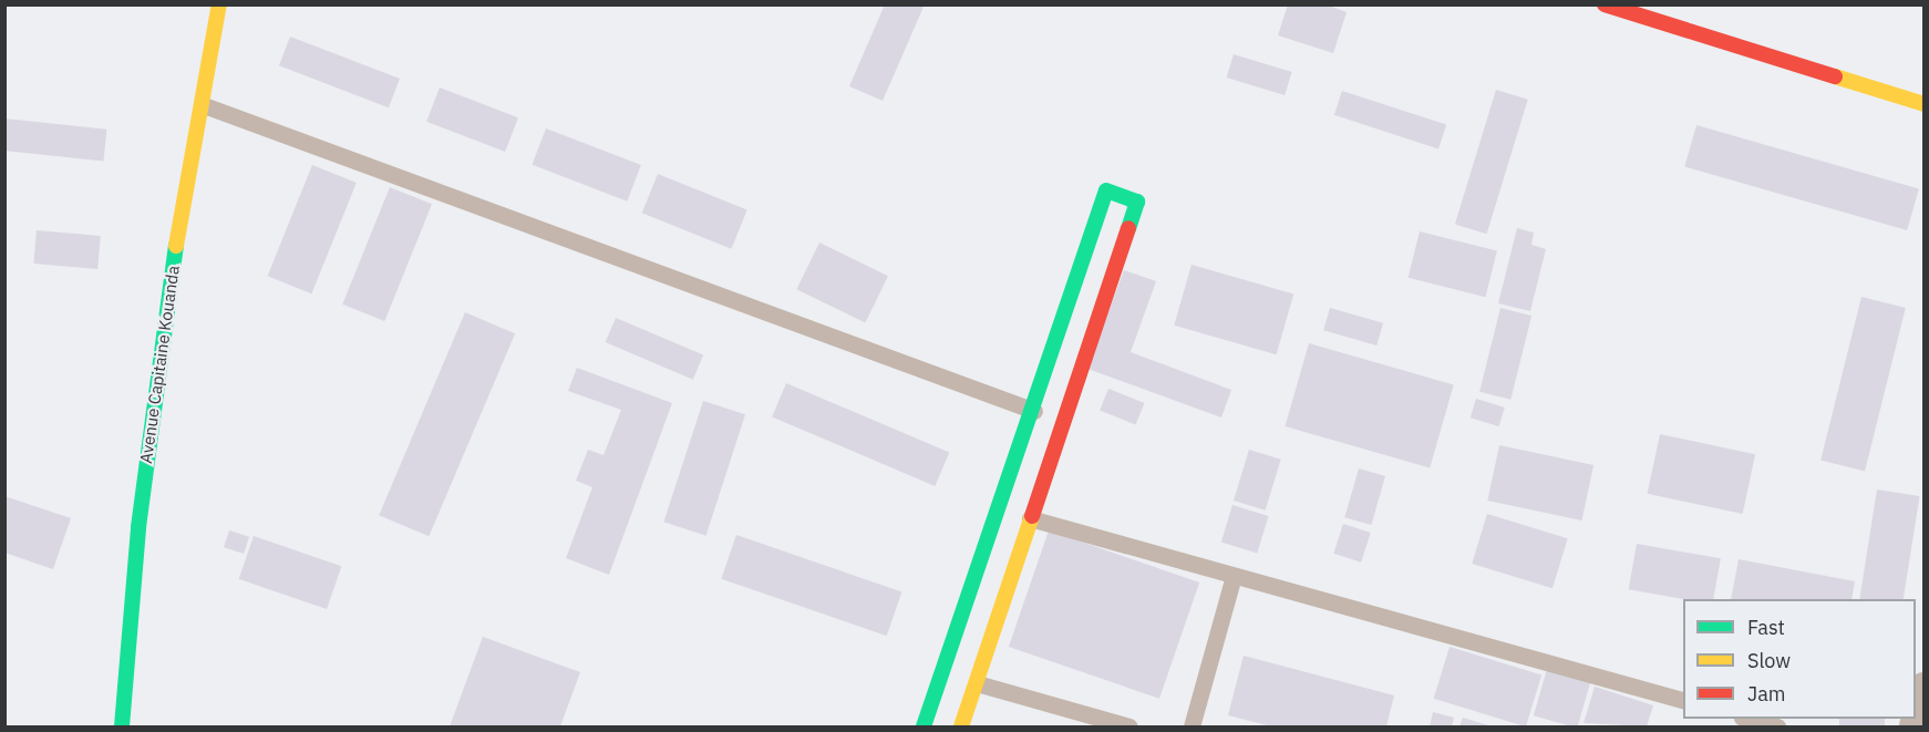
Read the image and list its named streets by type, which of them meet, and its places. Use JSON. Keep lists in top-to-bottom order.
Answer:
{
  "streets": {
    "street": ["Avenue Capitaine Kouanda"]
  },
  "legend": ["Fast", "Slow", "Jam"]
}
